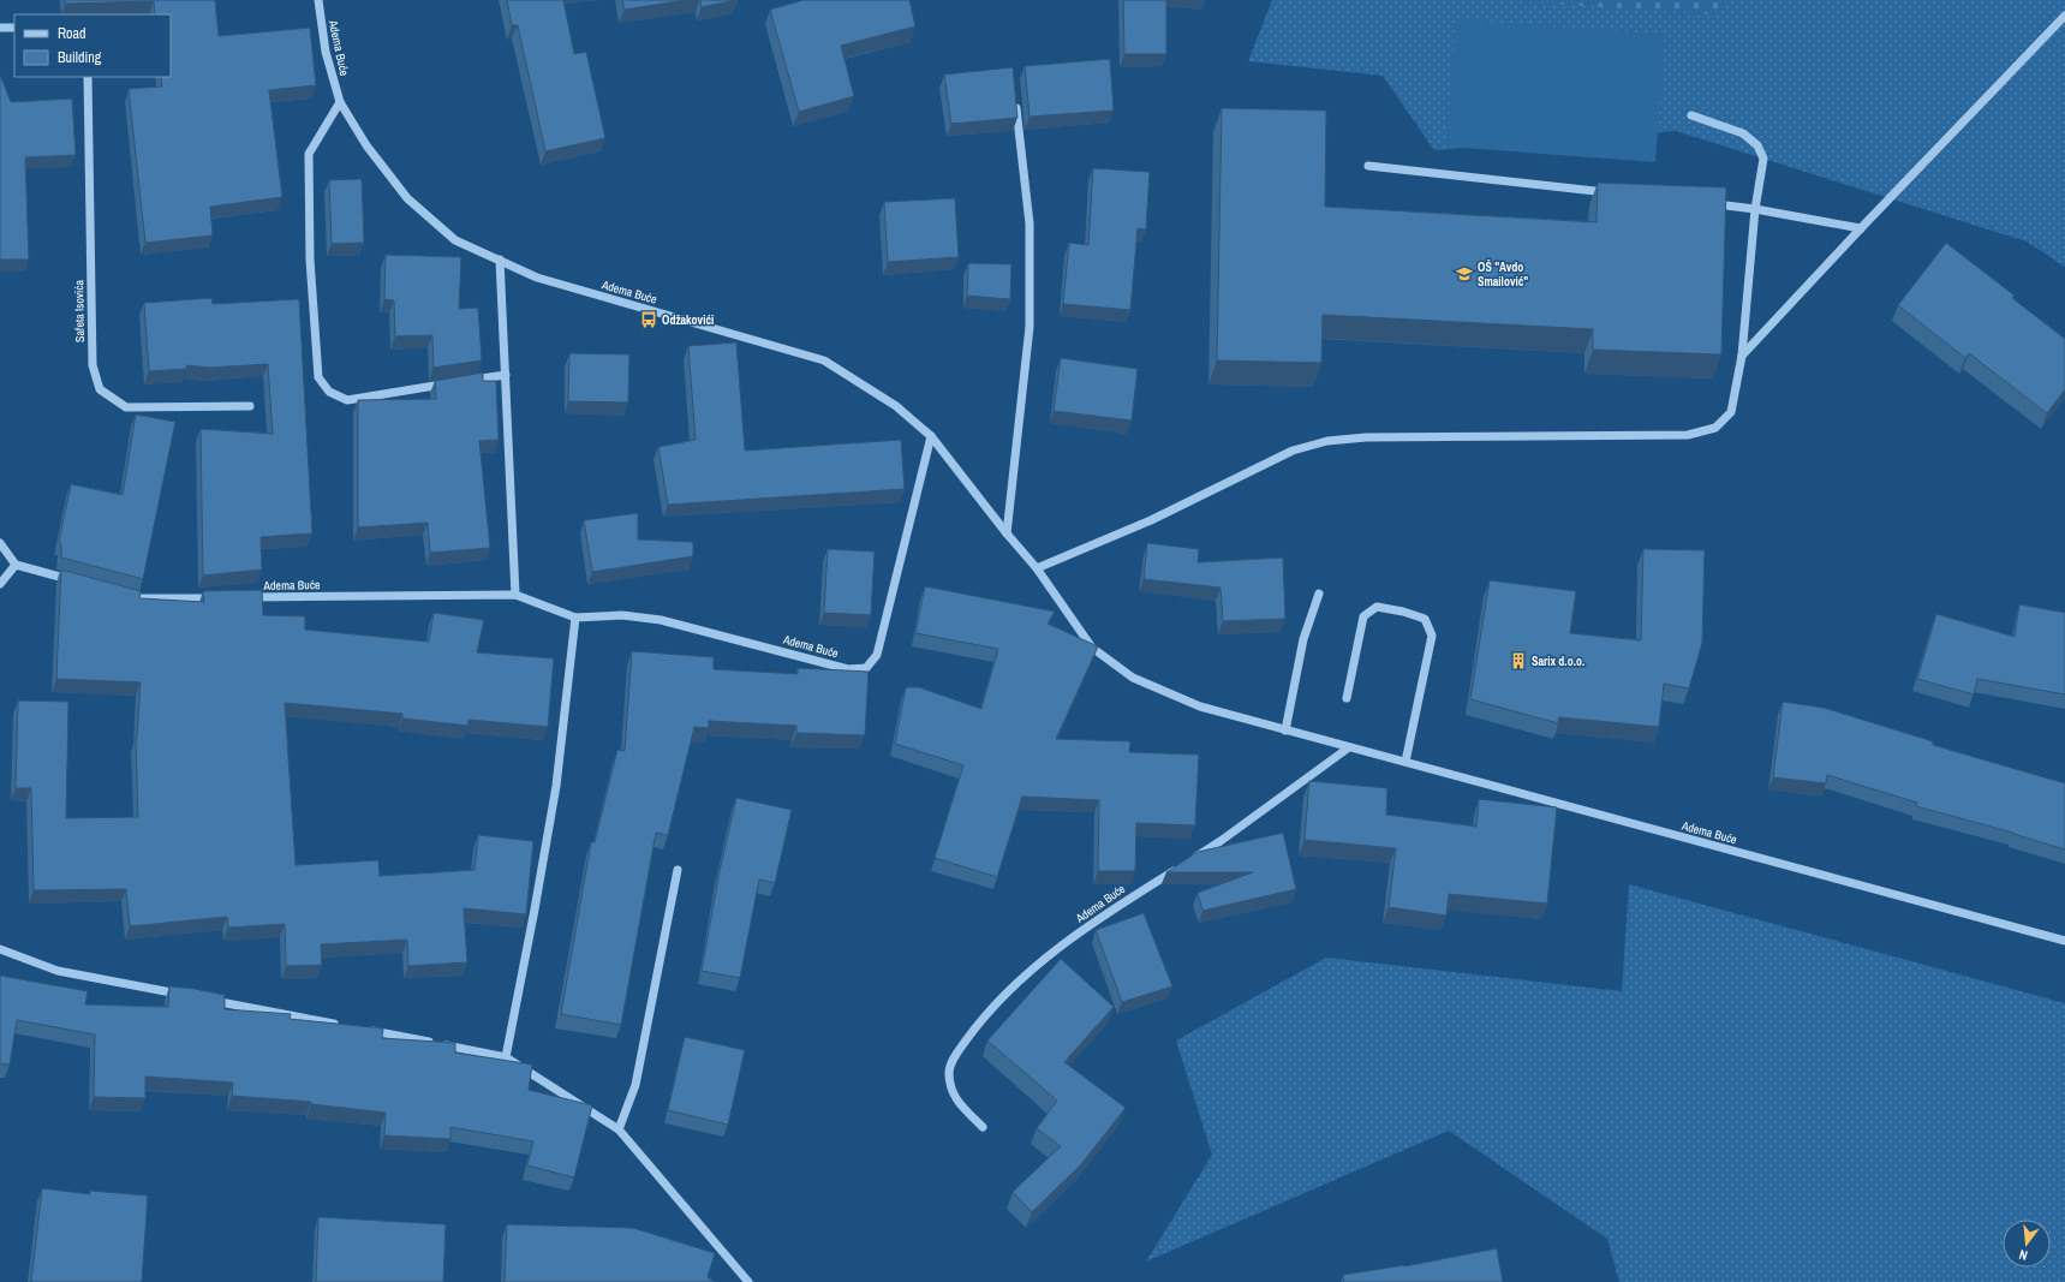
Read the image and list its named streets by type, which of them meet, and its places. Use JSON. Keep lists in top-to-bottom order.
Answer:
{
  "streets": {
    "street": ["Adema Buće", "Safeta Isovića"]
  },
  "places": {
    "school or university": ["OŠ \"Avdo Smailović\""],
    "bus stop": ["Odžakovići"],
    "building": ["Sarix d.o.o."]
  },
  "legend": ["Road", "Building"],
  "north": "bottom"
}
